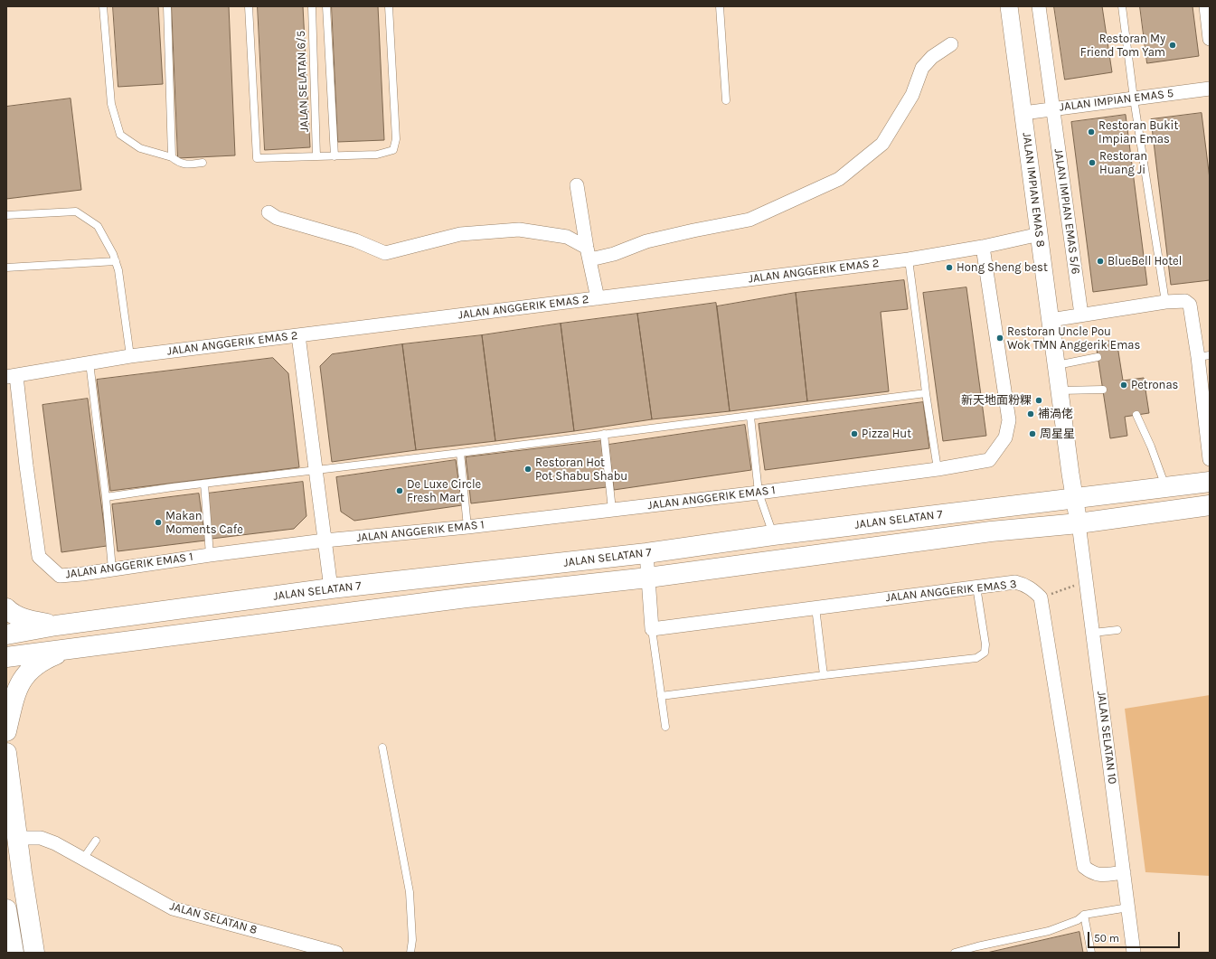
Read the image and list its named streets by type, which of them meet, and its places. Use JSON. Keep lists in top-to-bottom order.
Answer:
{
  "streets": {
    "main road": ["JALAN SELATAN 7"],
    "street": [
      "JALAN IMPIAN EMAS 5",
      "JALAN IMPIAN EMAS 8",
      "JALAN IMPIAN EMAS 5/6",
      "JALAN ANGGERIK EMAS 2",
      "JALAN ANGGERIK EMAS 1",
      "JALAN ANGGERIK EMAS 3",
      "JALAN SELATAN 10",
      "JALAN SELATAN 8"
    ],
    "lane": ["JALAN SELATAN 6/5"]
  },
  "crossings": [
    ["JALAN IMPIAN EMAS 5", "JALAN IMPIAN EMAS 8"],
    ["JALAN IMPIAN EMAS 5", "JALAN IMPIAN EMAS 5/6"],
    ["JALAN IMPIAN EMAS 8", "JALAN ANGGERIK EMAS 2"],
    ["JALAN IMPIAN EMAS 8", "JALAN SELATAN 7"],
    ["JALAN IMPIAN EMAS 8", "JALAN SELATAN 10"],
    ["JALAN ANGGERIK EMAS 2", "JALAN ANGGERIK EMAS 1"],
    ["JALAN SELATAN 7", "JALAN SELATAN 10"]
  ],
  "places": [
    "Restoran My Friend Tom Yam",
    "Restoran Bukit Impian Emas",
    "Restoran Huang Ji",
    "BlueBell Hotel",
    "Hong Sheng best",
    "Restoran Uncle Pou Wok TMN Anggerik Emas",
    "Petronas",
    "新天地面粉粿",
    "補渦佬",
    "Pizza Hut",
    "周星星",
    "Restoran Hot Pot Shabu Shabu",
    "De Luxe Circle Fresh Mart",
    "Makan Moments Cafe"
  ],
  "scale_bar": "50 m"
}
